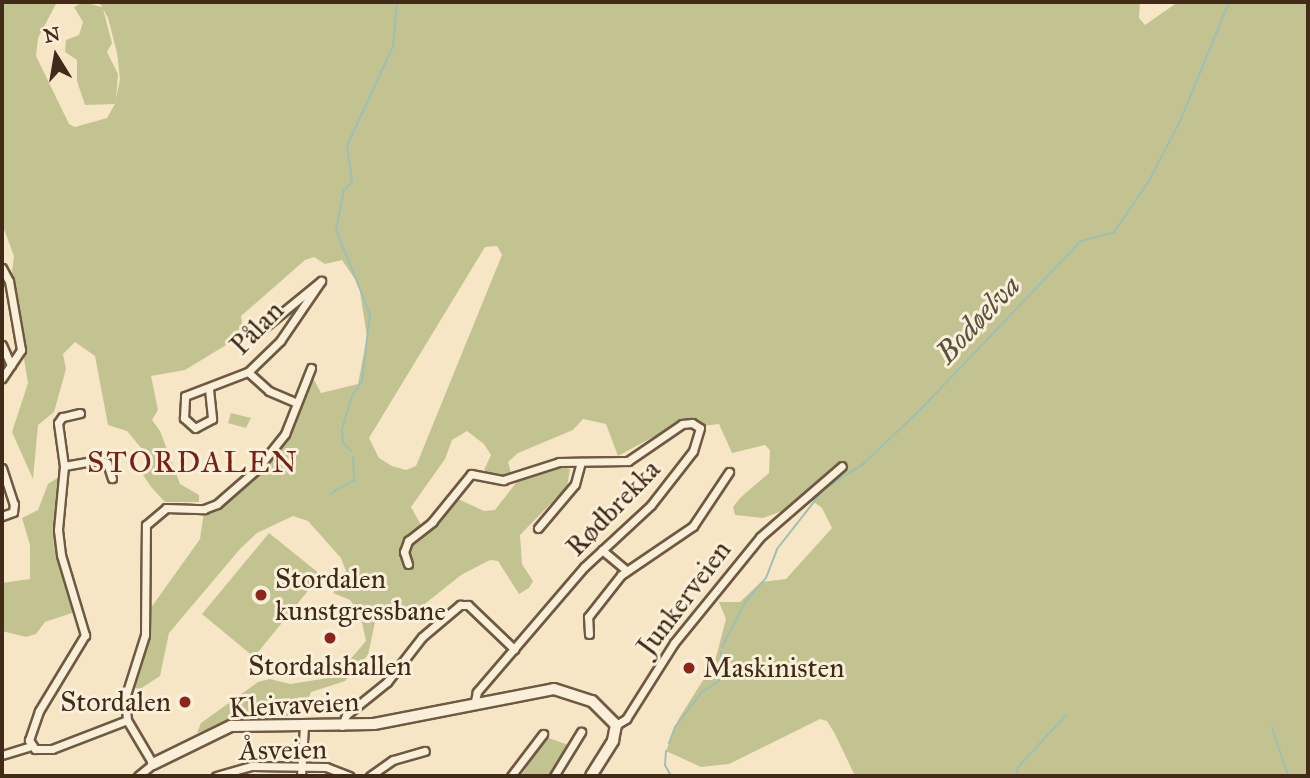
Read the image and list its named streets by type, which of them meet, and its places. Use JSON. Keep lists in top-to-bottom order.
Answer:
{
  "streets": {
    "street": [
      "Pålan",
      "Rødbrekka",
      "Junkerveien",
      "Kleivaveien",
      "Åsveien"
    ]
  },
  "crossings": [
    ["Rødbrekka", "Kleivaveien"],
    ["Junkerveien", "Kleivaveien"]
  ],
  "districts": ["STORDALEN"],
  "water": ["Bodøelva"],
  "places": [
    "Stordalen kunstgressbane",
    "Stordalshallen",
    "Maskinisten",
    "Stordalen"
  ],
  "north": "top"
}
